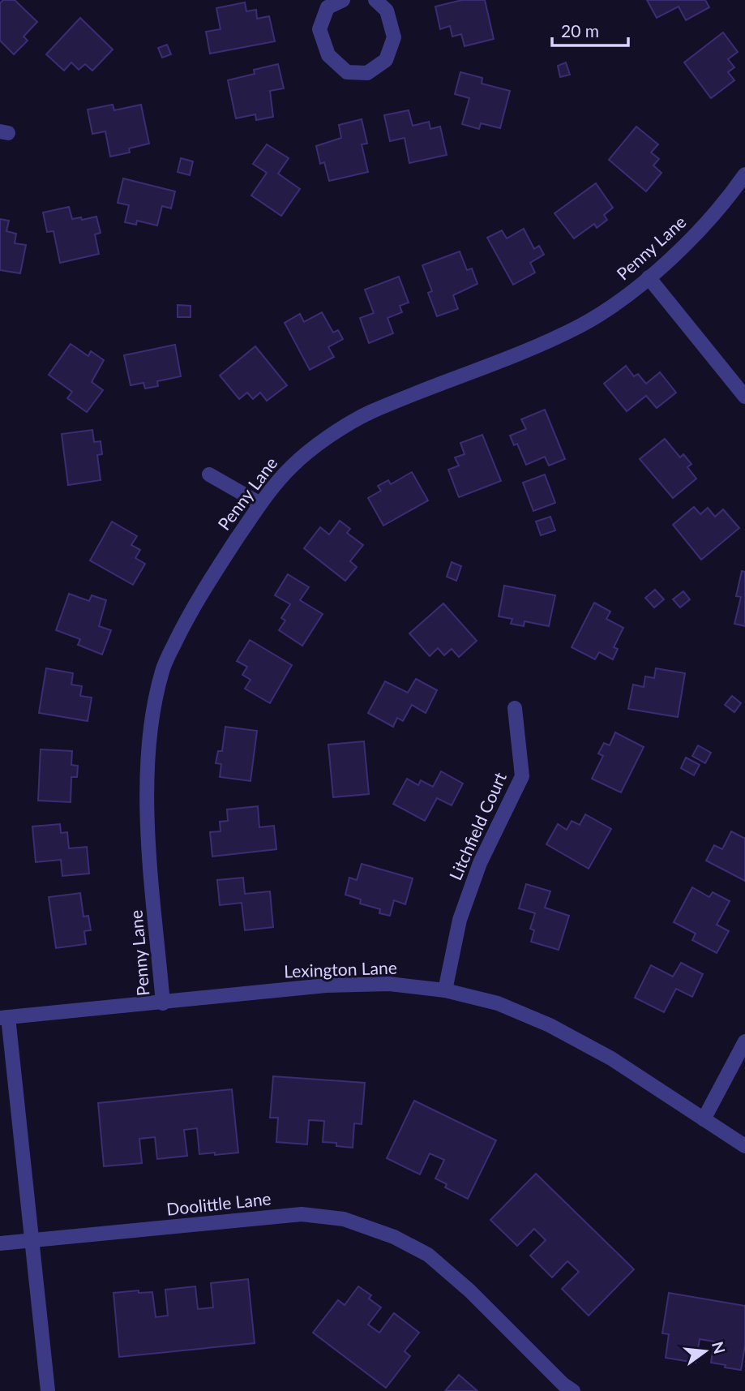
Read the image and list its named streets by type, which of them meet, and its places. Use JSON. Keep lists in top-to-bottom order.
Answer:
{
  "streets": {
    "street": [
      "Penny Lane",
      "Litchfield Court",
      "Lexington Lane",
      "Doolittle Lane"
    ]
  },
  "crossings": [
    ["Penny Lane", "Lexington Lane"],
    ["Litchfield Court", "Lexington Lane"]
  ],
  "scale_bar": "20 m",
  "north": "right"
}
